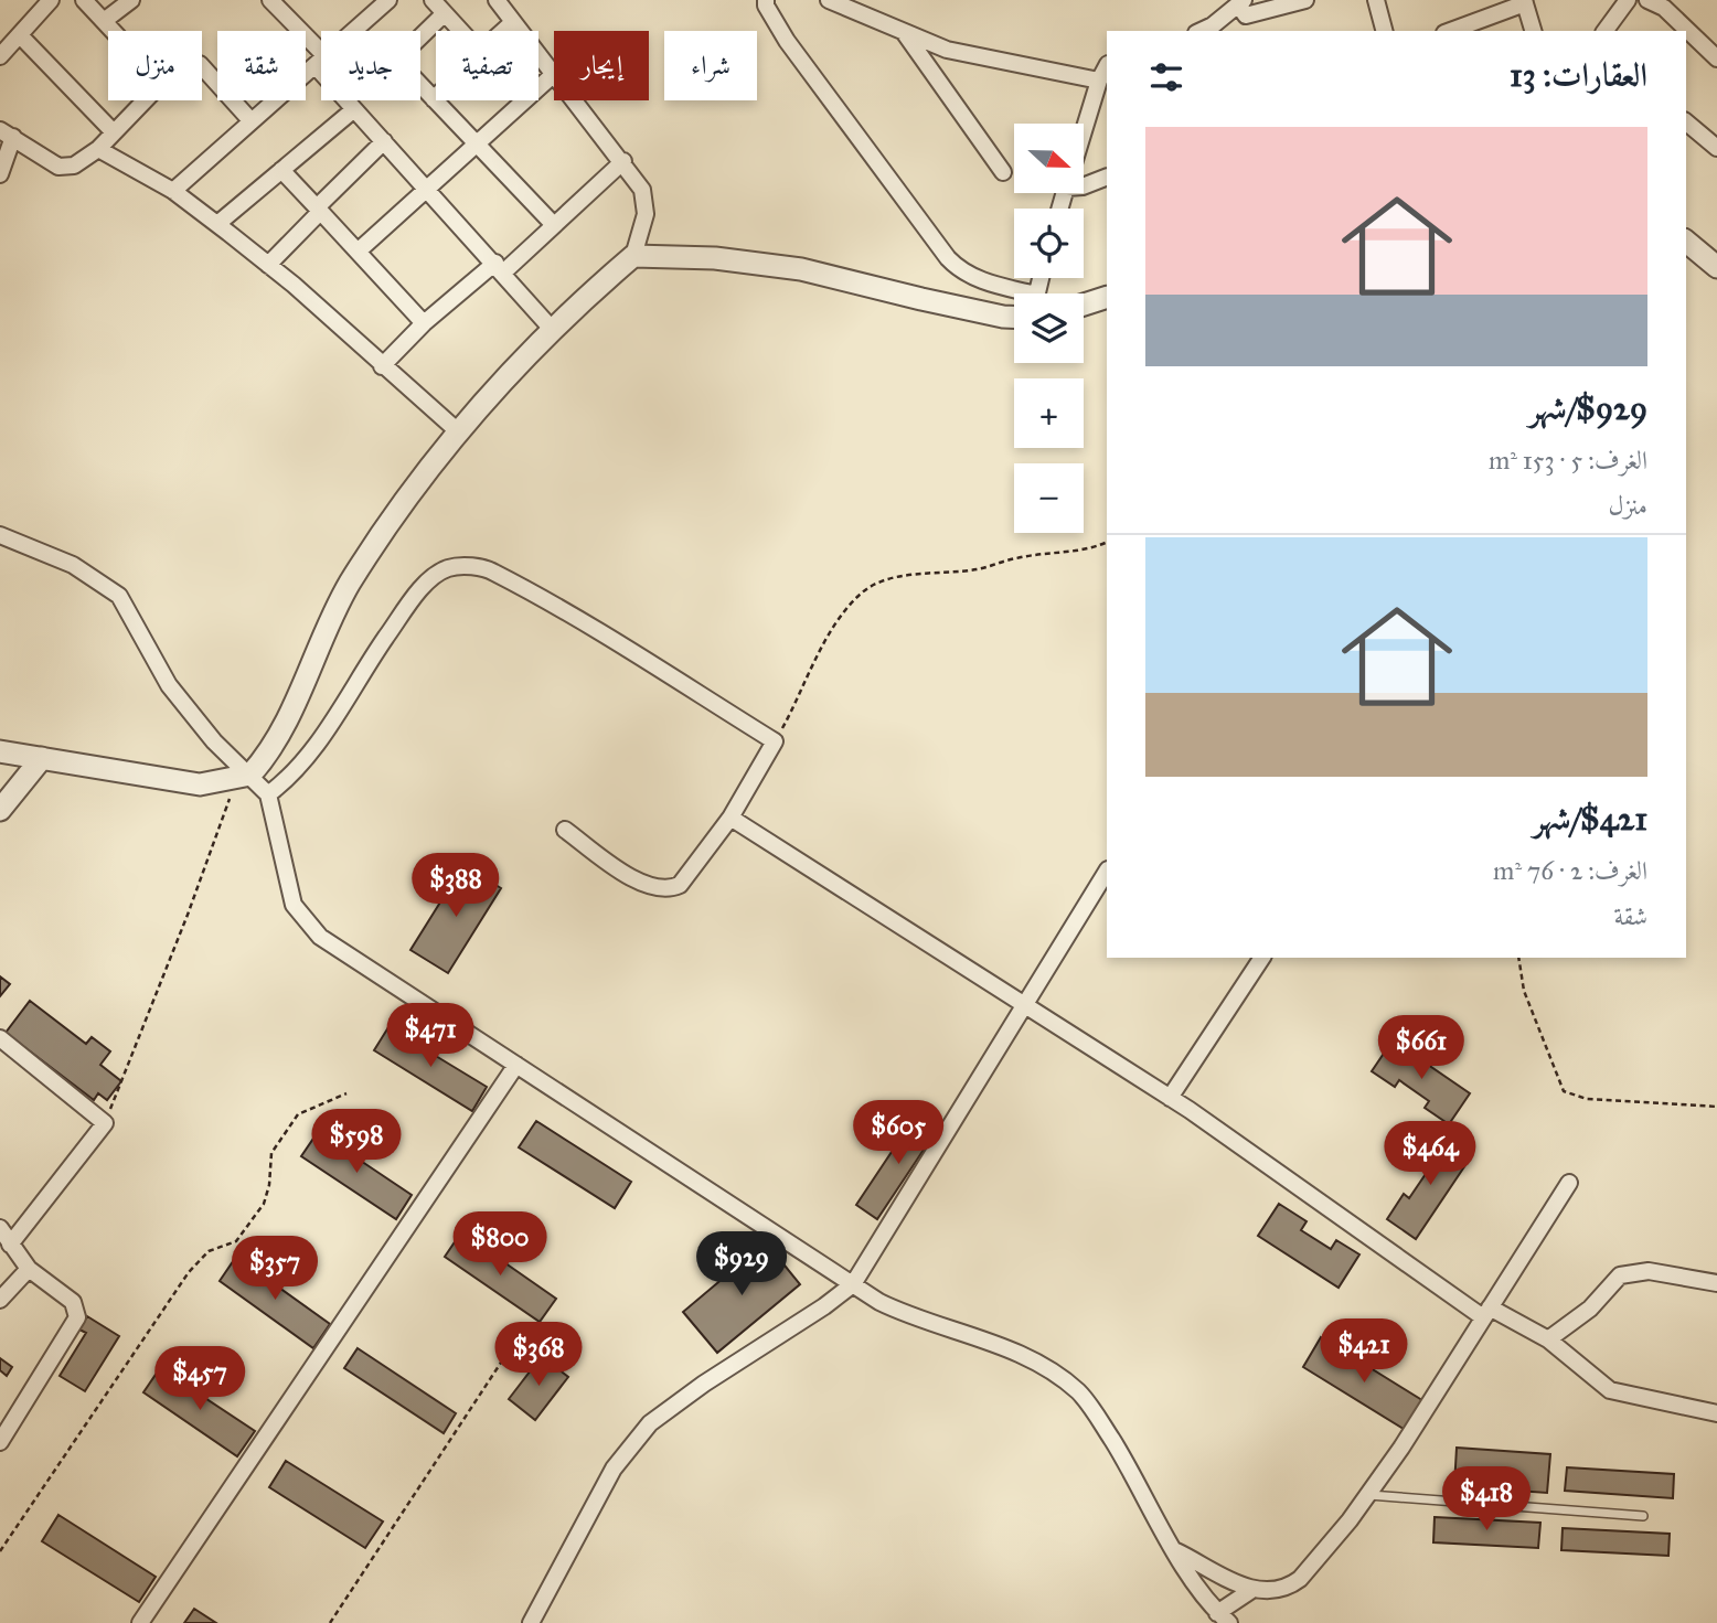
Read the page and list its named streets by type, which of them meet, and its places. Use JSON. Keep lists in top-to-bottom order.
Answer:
{
  "north": "right",
  "page": {
    "chip": [
      "شراء",
      "إيجار",
      "تصفية",
      "جديد",
      "شقة",
      "منزل"
    ],
    "heading": "العقارات: 13",
    "map_buttons": ["+", "−"],
    "list": [
      {
        "name": "$929/شهر",
        "note": "الغرف: 5 · 153 m² · منزل"
      },
      {
        "name": "$421/شهر",
        "note": "الغرف: 2 · 76 m² · شقة"
      }
    ],
    "price": [
      "$388",
      "$471",
      "$661",
      "$605",
      "$598",
      "$464",
      "$800",
      "$929",
      "$357",
      "$421",
      "$368",
      "$457",
      "$418"
    ]
  }
}
